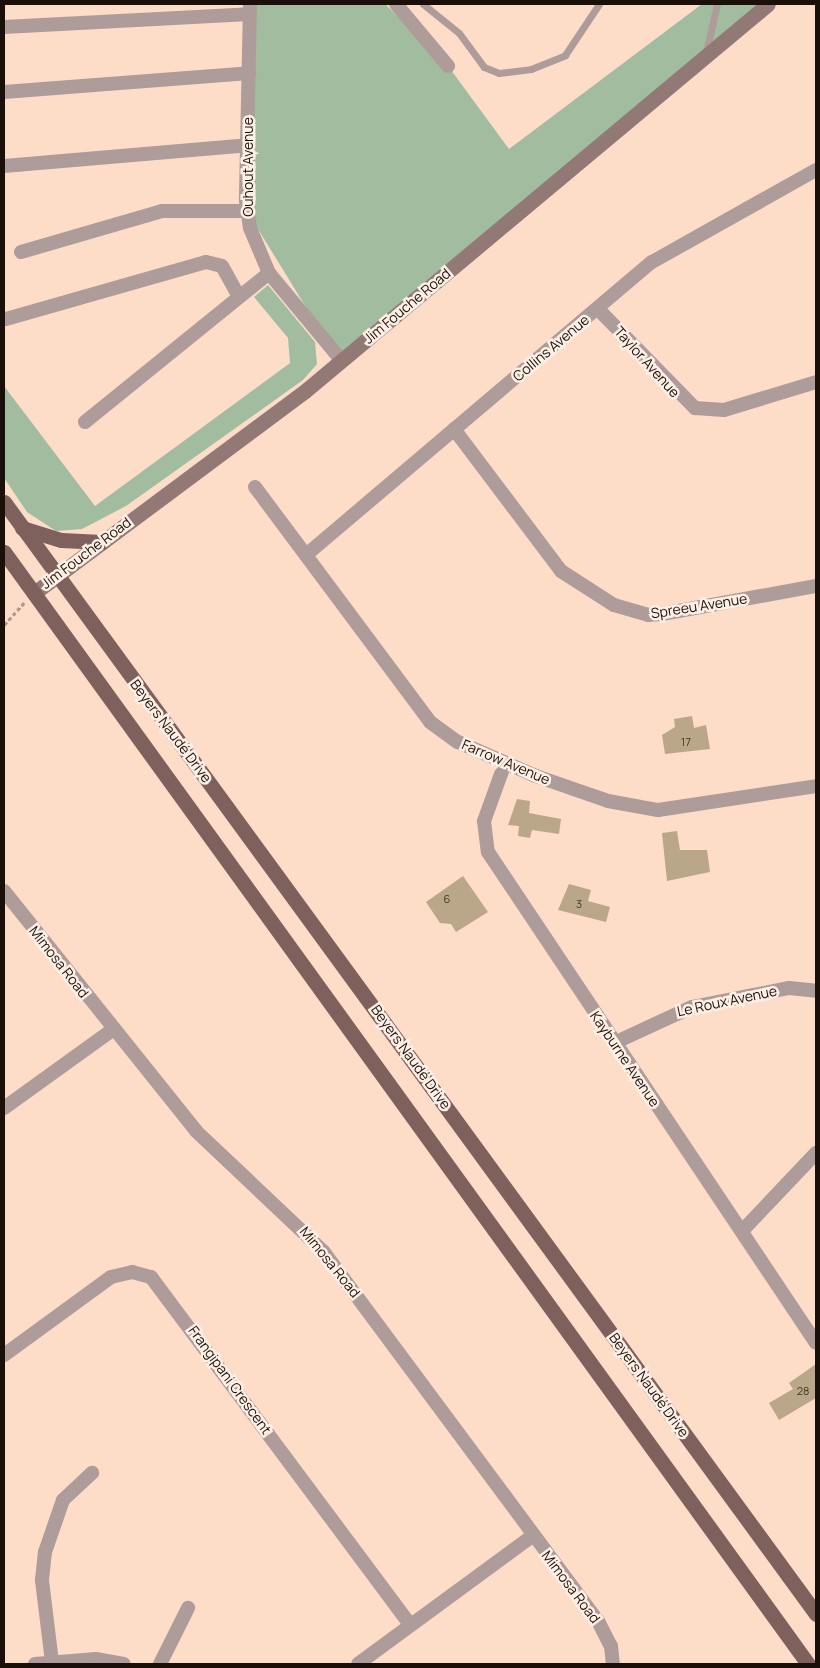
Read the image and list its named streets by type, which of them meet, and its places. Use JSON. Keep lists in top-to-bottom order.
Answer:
{
  "streets": {
    "main road": ["Beyers Naudé Drive"],
    "street": [
      "Ouhout Avenue",
      "Jim Fouche Road",
      "Collins Avenue",
      "Taylor Avenue",
      "Spreeu Avenue",
      "Farrow Avenue",
      "Mimosa Road",
      "Le Roux Avenue",
      "Kayburne Avenue",
      "Frangipani Crescent"
    ]
  },
  "crossings": [
    ["Ouhout Avenue", "Jim Fouche Road"],
    ["Jim Fouche Road", "Beyers Naudé Drive"],
    ["Collins Avenue", "Taylor Avenue"],
    ["Collins Avenue", "Spreeu Avenue"],
    ["Collins Avenue", "Farrow Avenue"],
    ["Farrow Avenue", "Kayburne Avenue"],
    ["Le Roux Avenue", "Kayburne Avenue"]
  ],
  "house_numbers": [
    "17",
    "6",
    "3",
    "28"
  ]
}
